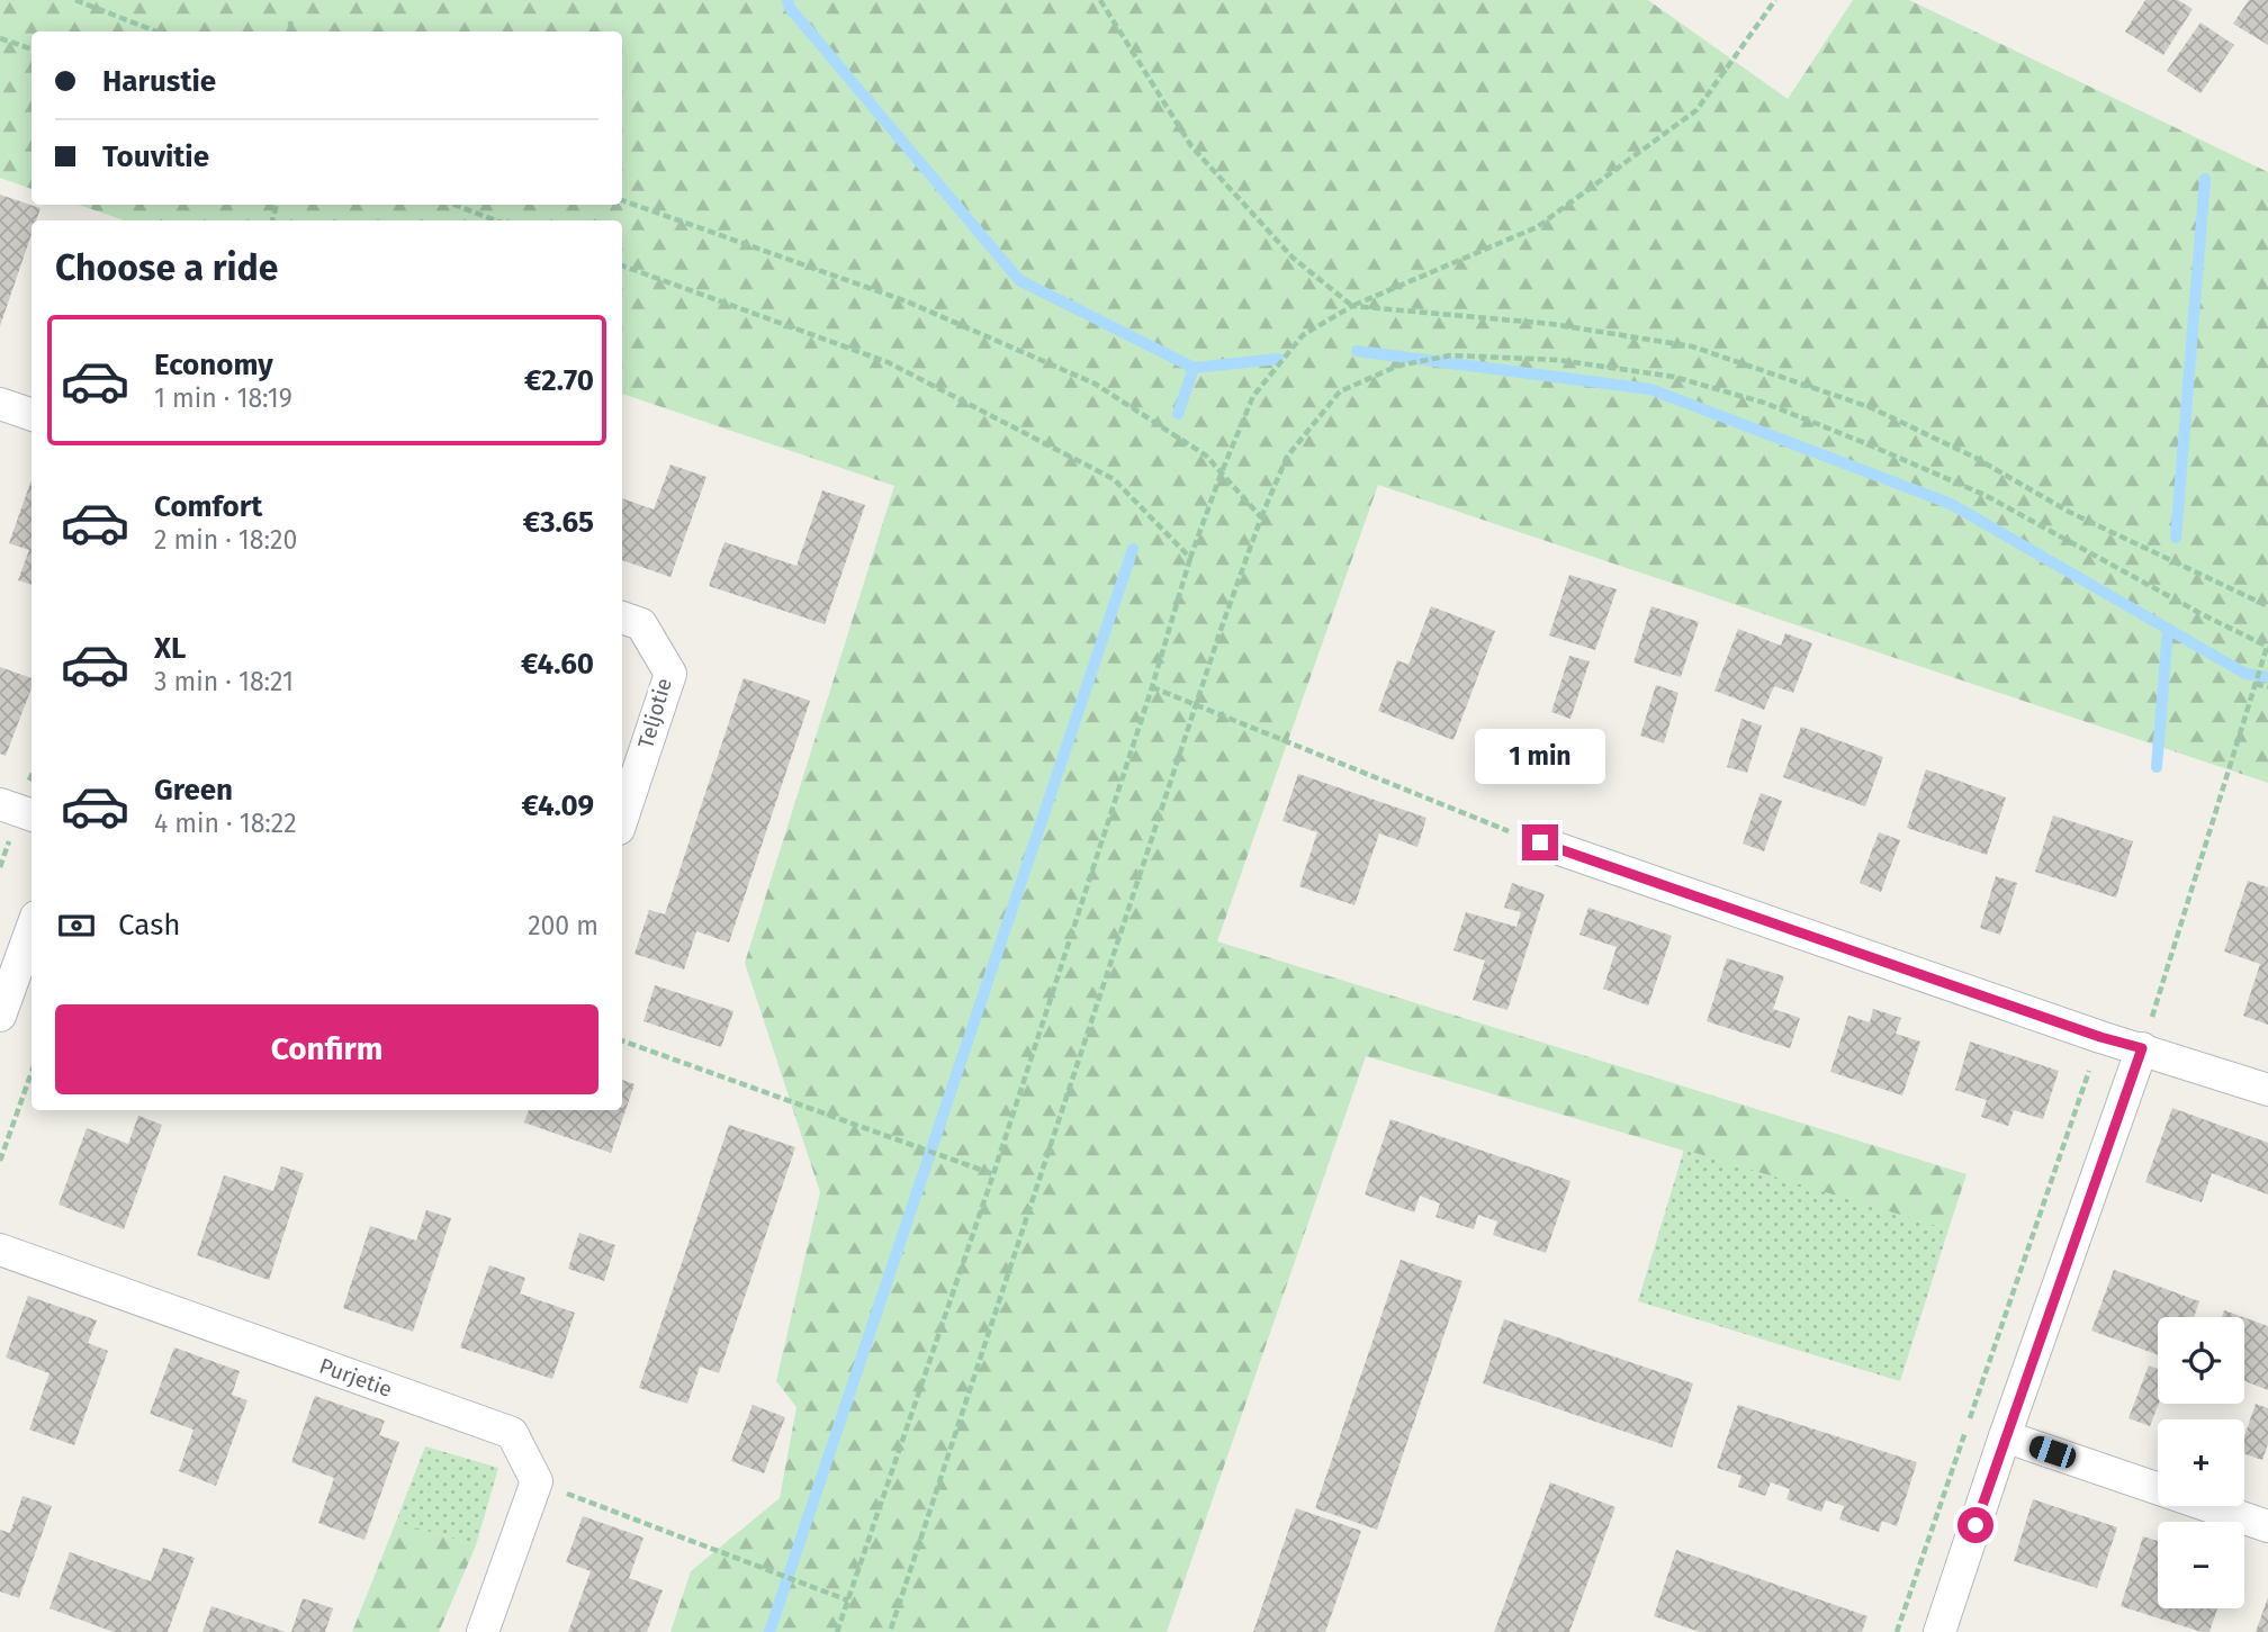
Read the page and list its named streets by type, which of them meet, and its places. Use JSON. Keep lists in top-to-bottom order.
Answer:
{
  "streets": {
    "street": ["Teljotie", "Purjetie"]
  },
  "page": {
    "banner": ["Harustie", "Touvitie"],
    "heading": "Choose a ride",
    "list": [
      {
        "name": "Economy",
        "note": "1 min · 18:19",
        "value": "€2.70"
      },
      {
        "name": "Comfort",
        "note": "2 min · 18:20",
        "value": "€3.65"
      },
      {
        "name": "XL",
        "note": "3 min · 18:21",
        "value": "€4.60"
      },
      {
        "name": "Green",
        "note": "4 min · 18:22",
        "value": "€4.09"
      }
    ],
    "bubble": "1 min",
    "pay": ["Cash", "200 m"],
    "buttons": "Confirm",
    "map_buttons": ["+", "−"]
  }
}
